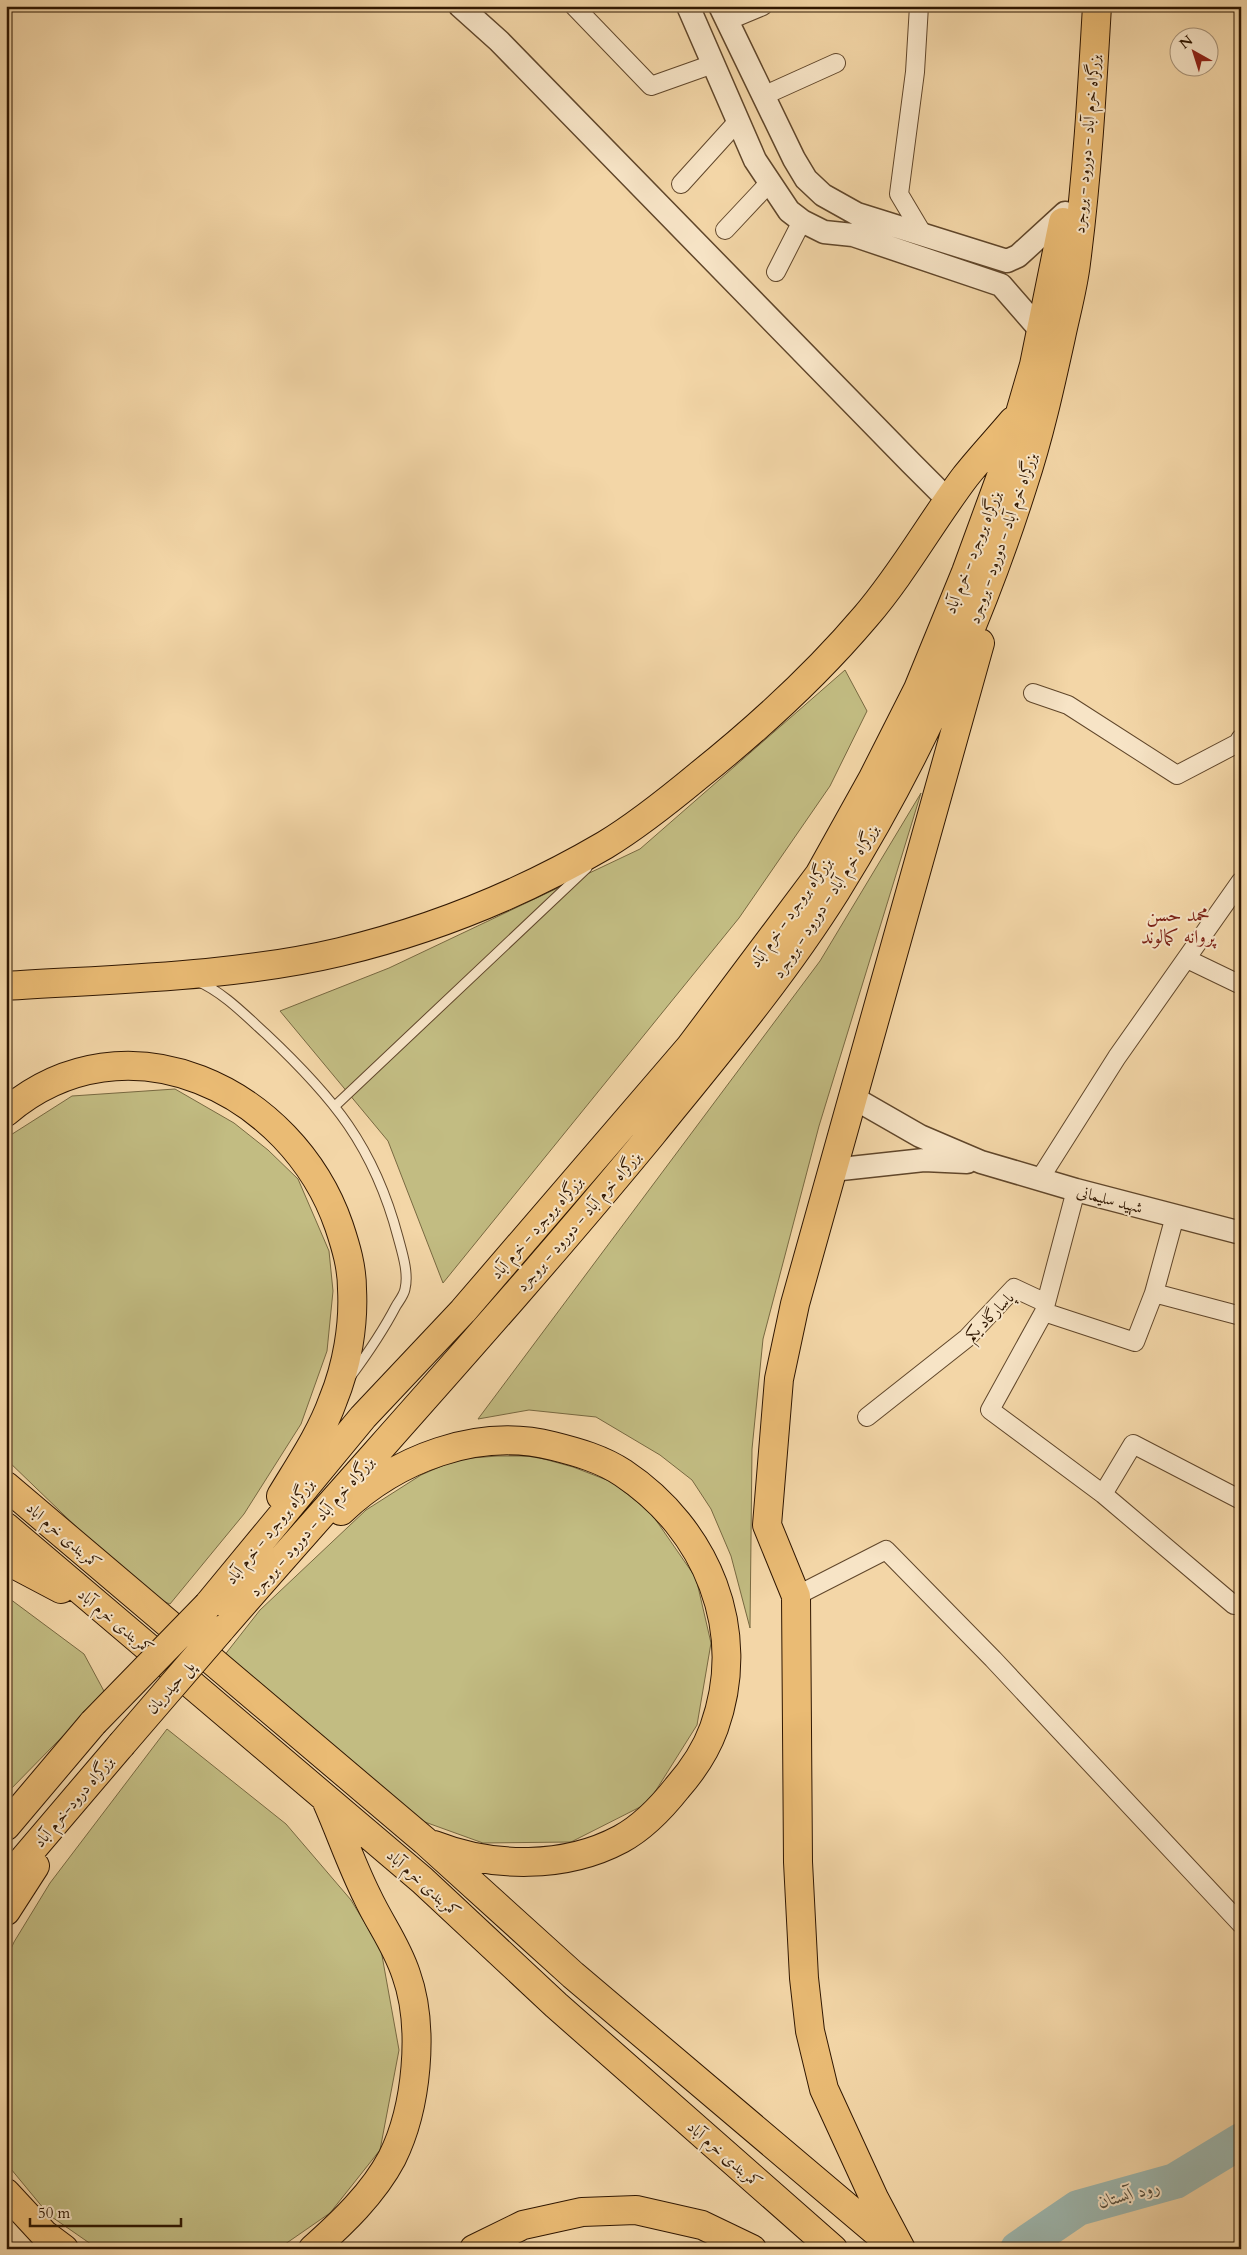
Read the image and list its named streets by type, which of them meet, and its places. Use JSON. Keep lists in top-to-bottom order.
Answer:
{
  "streets": {
    "highway": [
      "بزرگراه خرم آباد - دورود - بروجرد",
      "بزرگراه بروجرد - خرم آباد",
      "کمربندی خرم اباد",
      "کمربندی خرم آباد",
      "پل حیدریان",
      "بزرگراه درود-خرم آباد"
    ],
    "street": ["شهید سلیمانی", "پاسارگاد یکم"]
  },
  "crossings": [
    ["بزرگراه خرم آباد - دورود - بروجرد", "پل حیدریان"],
    ["بزرگراه بروجرد - خرم آباد", "پل حیدریان"],
    ["کمربندی خرم اباد", "کمربندی خرم آباد"],
    ["پل حیدریان", "بزرگراه درود-خرم آباد"]
  ],
  "districts": ["محمد حسن پروانه کمالوند"],
  "water": ["رود آبستان"],
  "scale_bar": "50 m",
  "north": "top left"
}
